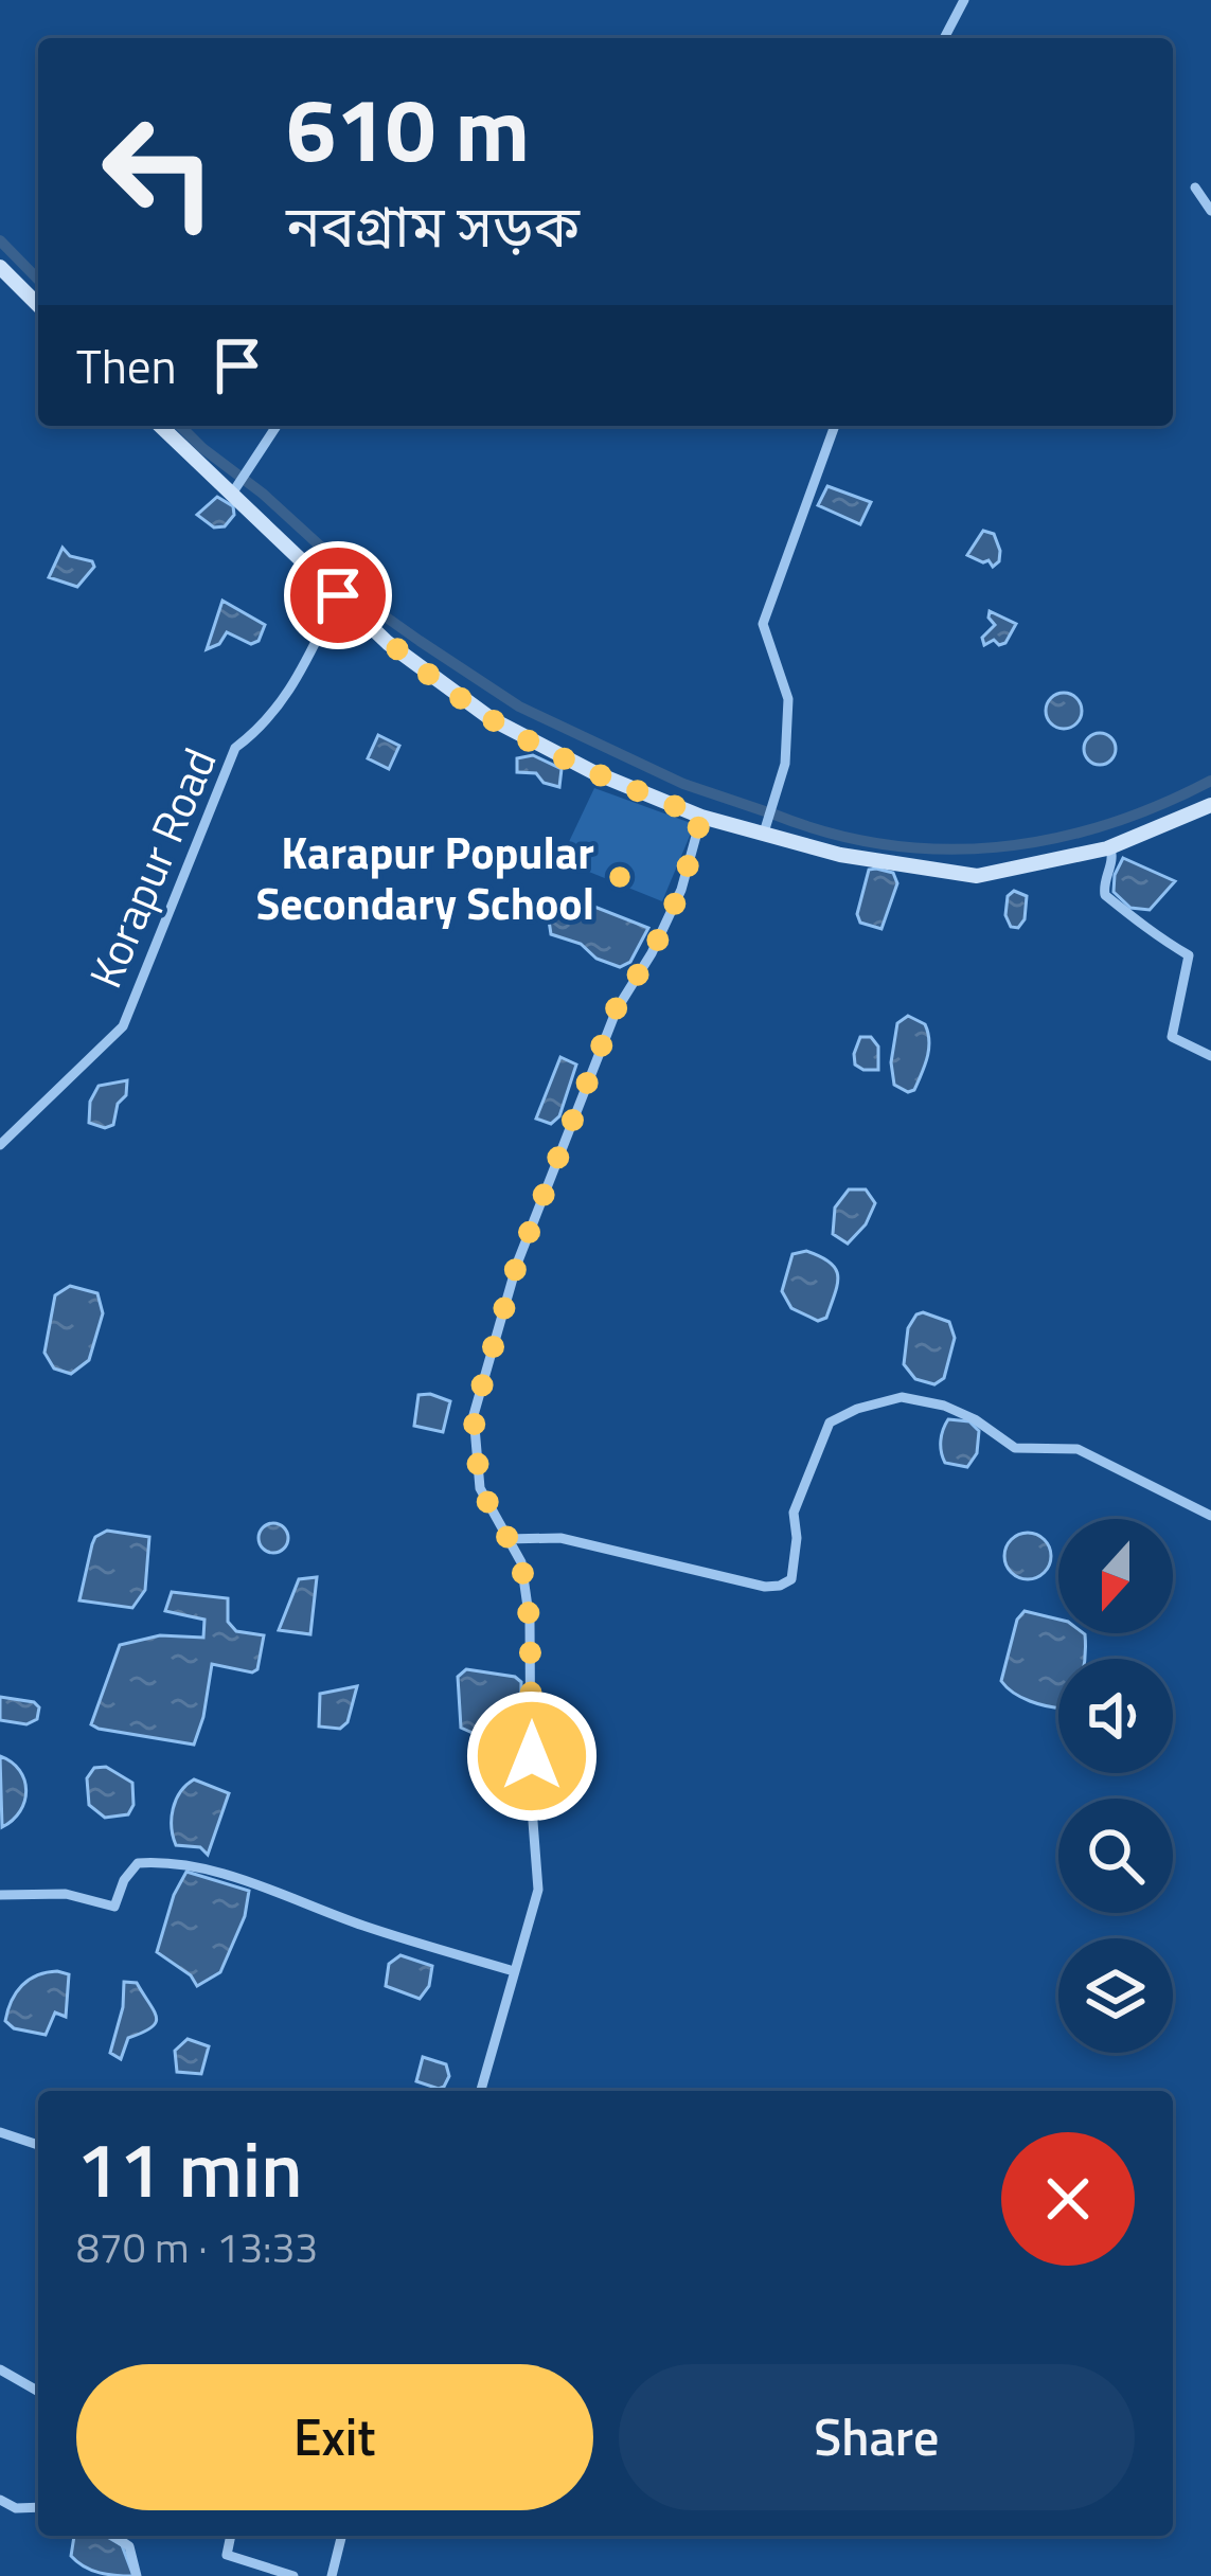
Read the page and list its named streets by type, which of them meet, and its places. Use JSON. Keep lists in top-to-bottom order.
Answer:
{
  "streets": {
    "street": ["Korapur Road"]
  },
  "places": ["Karapur Popular Secondary School"],
  "north": "bottom",
  "page": {
    "turn": ["610 m", "নবগ্রাম সড়ক"],
    "then": "Then",
    "heading": ["11 min", "870 m · 13:33"],
    "buttons": ["Exit", "Share"]
  }
}
